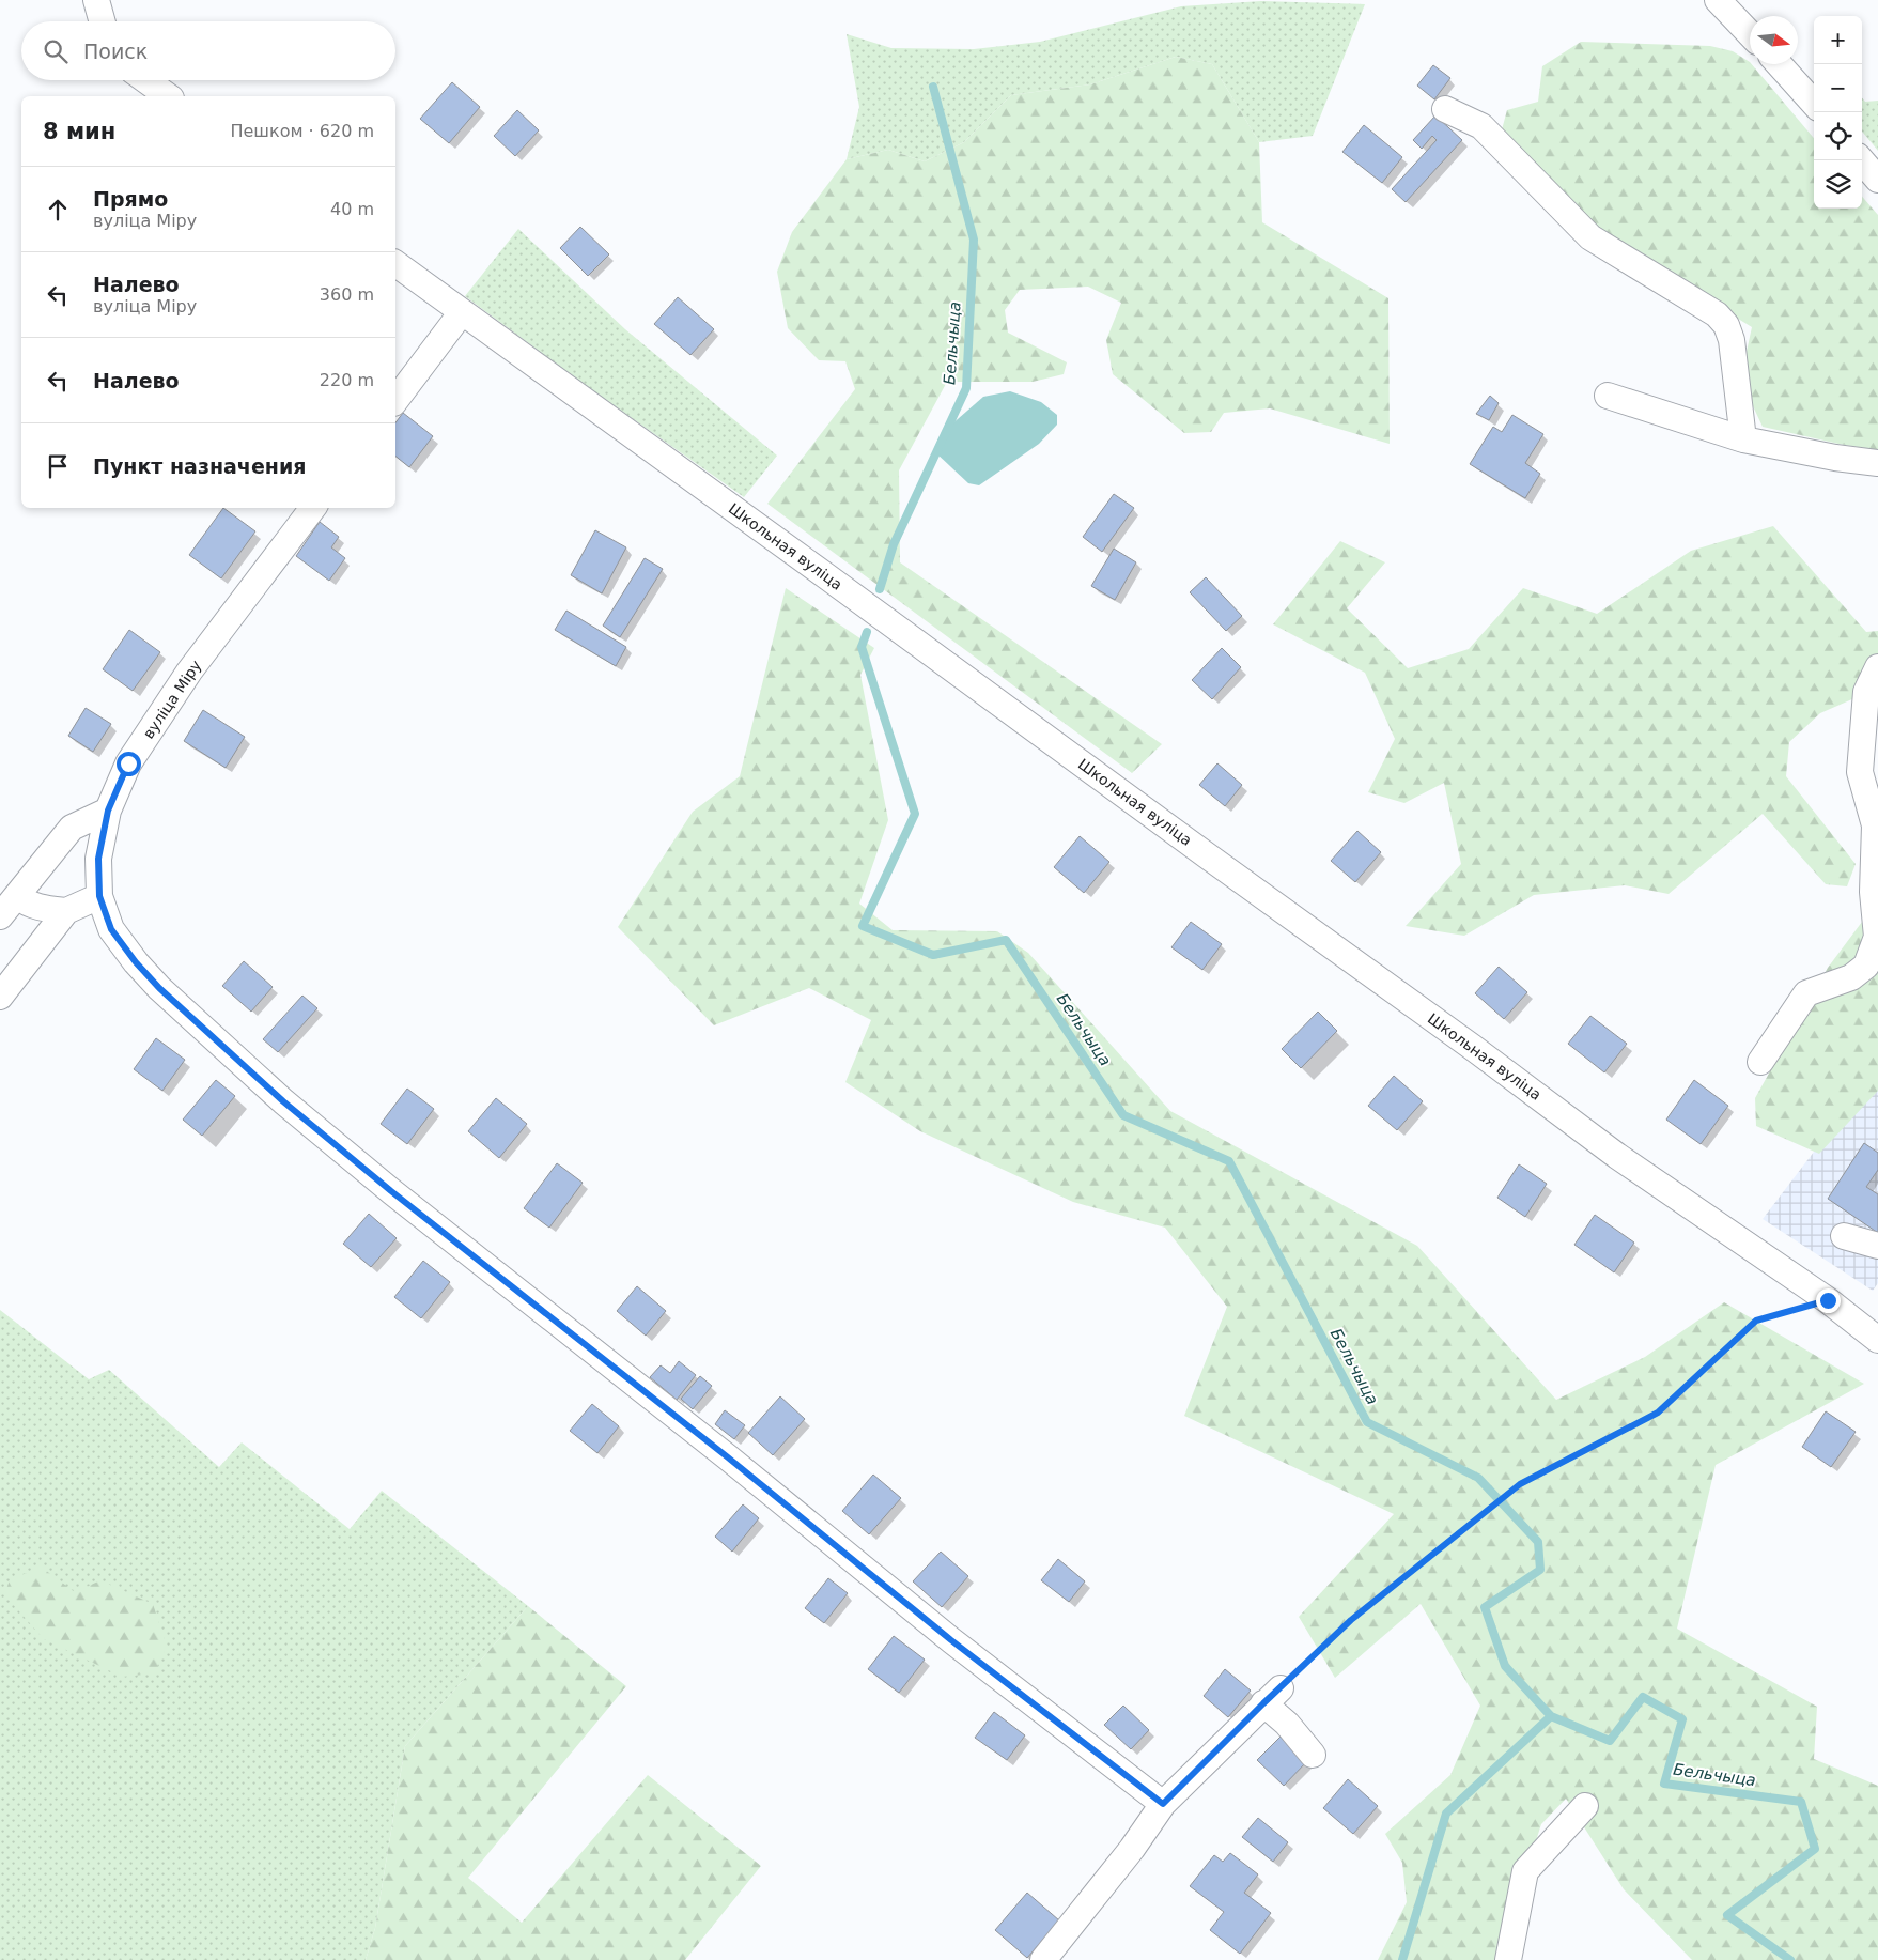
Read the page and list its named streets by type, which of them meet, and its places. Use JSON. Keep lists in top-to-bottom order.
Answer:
{
  "streets": {
    "street": ["Школьная вуліца", "вуліца Міру"]
  },
  "water": ["Бельчыца"],
  "north": "right",
  "page": {
    "map_buttons": ["+", "−"],
    "search": "Поиск",
    "heading": ["8 мин", "Пешком · 620 m"],
    "list": [
      ["Прямо", "вуліца Міру", "40 m"],
      ["Налево", "вуліца Міру", "360 m"],
      ["Налево", "220 m"],
      "Пункт назначения"
    ]
  }
}
